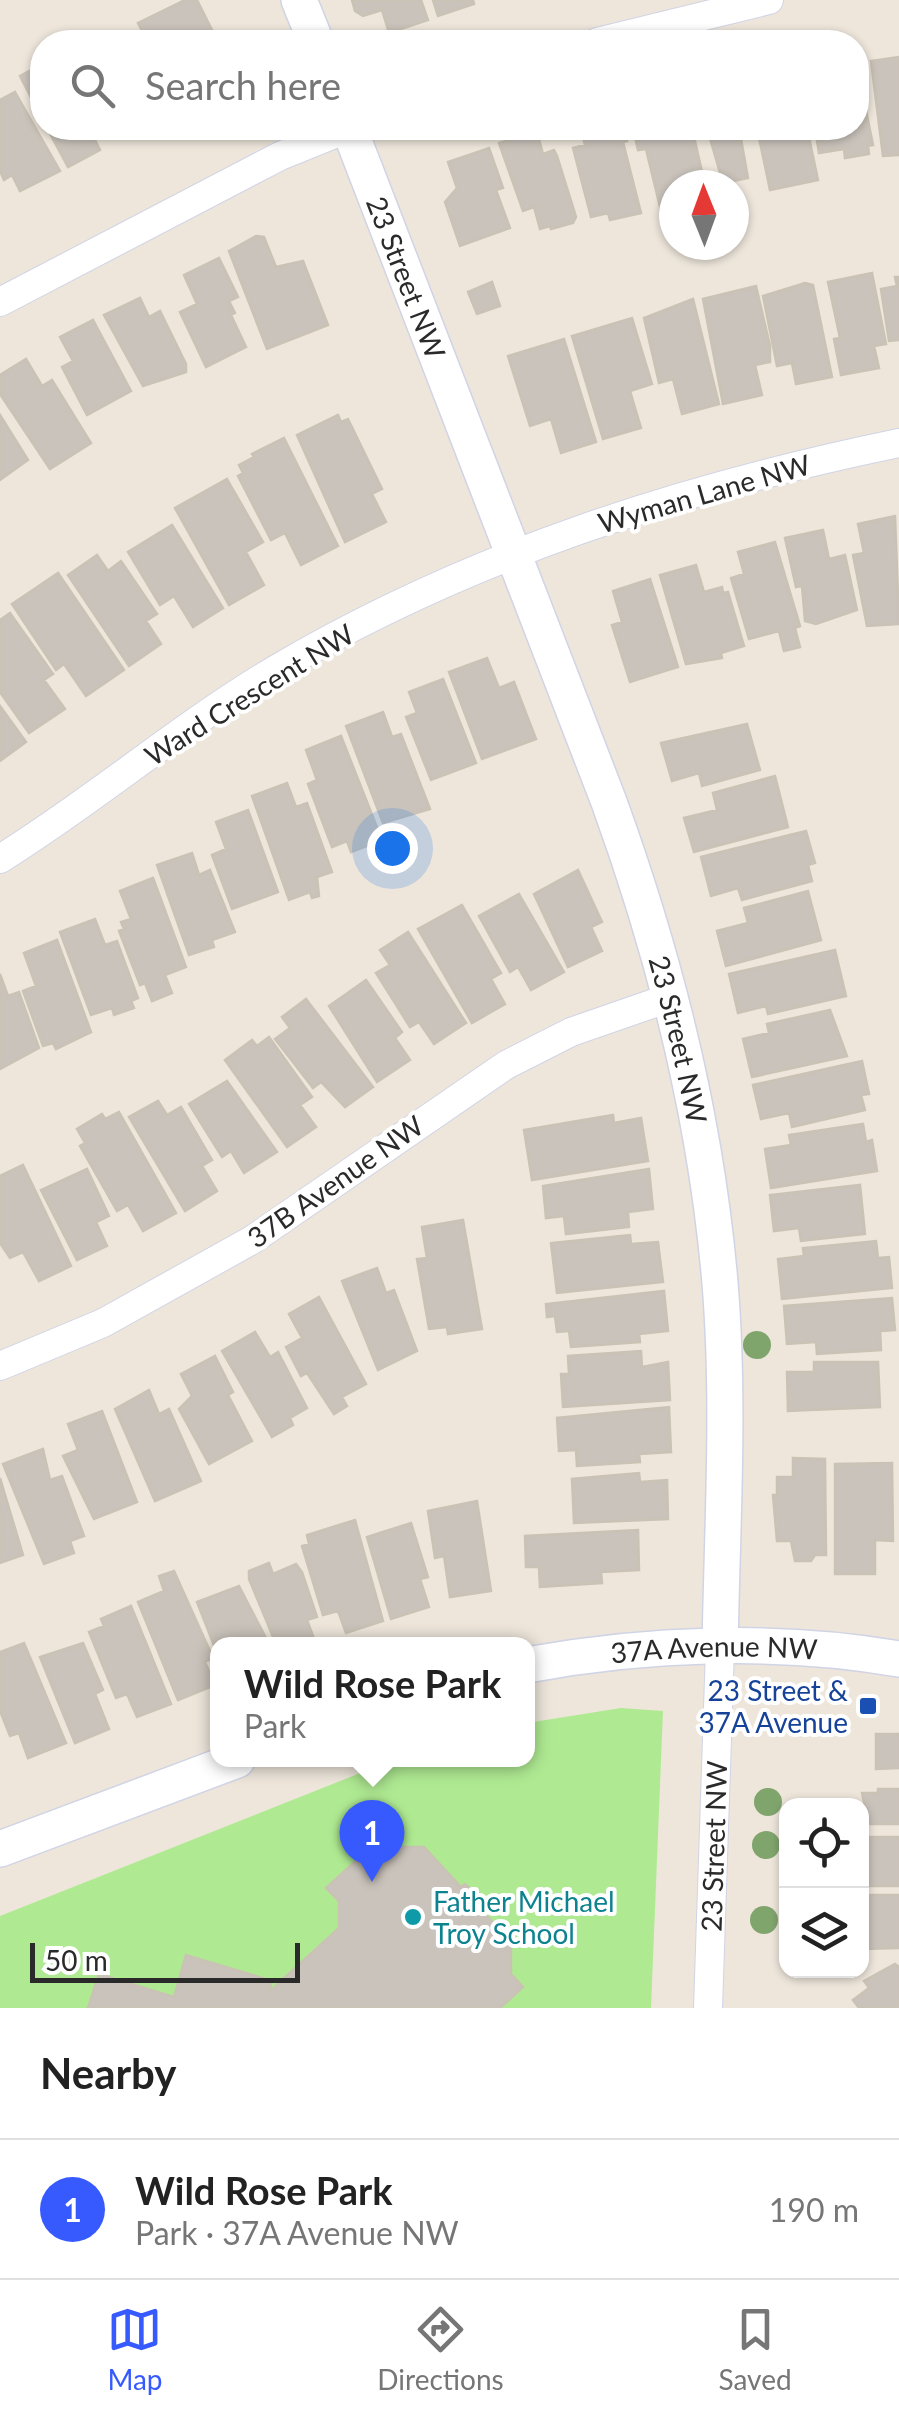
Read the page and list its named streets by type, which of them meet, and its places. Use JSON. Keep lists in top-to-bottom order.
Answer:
{
  "streets": {
    "street": [
      "23 Street NW",
      "Wyman Lane NW",
      "Ward Crescent NW",
      "37B Avenue NW",
      "37A Avenue NW"
    ]
  },
  "crossings": [
    ["23 Street NW", "Wyman Lane NW"],
    ["23 Street NW", "Ward Crescent NW"],
    ["23 Street NW", "37B Avenue NW"],
    ["23 Street NW", "37A Avenue NW"],
    ["Wyman Lane NW", "Ward Crescent NW"]
  ],
  "places": {
    "transit": ["23 Street & 37A Avenue"],
    "other": ["Father Michael Troy School"]
  },
  "scale_bar": "50 m",
  "north": "top",
  "page": {
    "search": "Search here",
    "popup": ["Wild Rose Park", "Park"],
    "pins": "1",
    "scale": "50 m",
    "heading": "Nearby",
    "list": [
      {
        "mark": "1",
        "name": "Wild Rose Park",
        "note": "Park · 37A Avenue NW",
        "value": "190 m"
      }
    ],
    "nav": ["Map", "Directions", "Saved"]
  }
}
